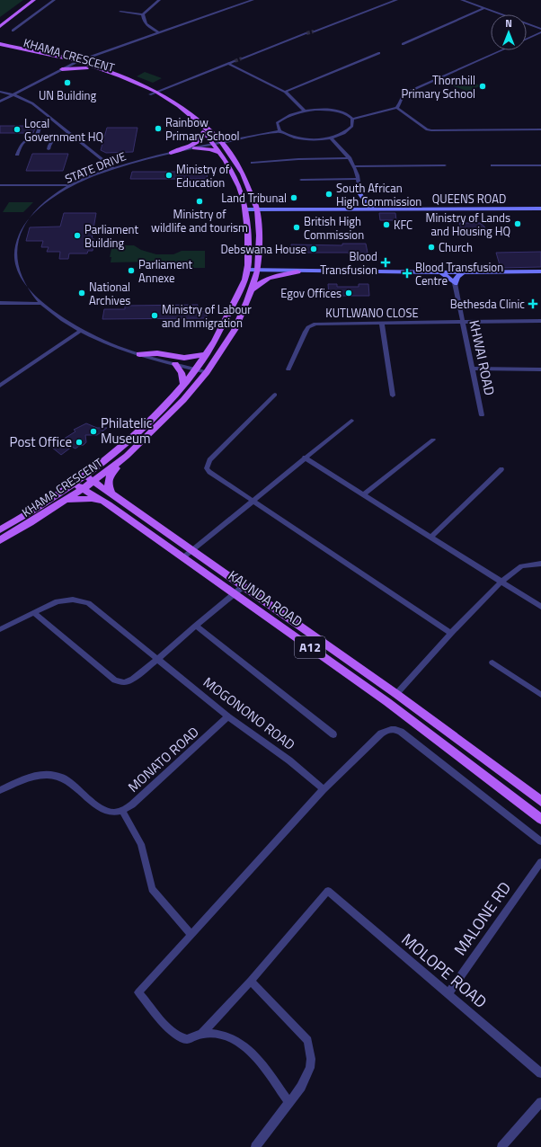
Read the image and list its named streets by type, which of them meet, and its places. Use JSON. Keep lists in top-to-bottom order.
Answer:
{
  "streets": {
    "main road": [
      "KHAMA CRESCENT",
      "QUEENS ROAD",
      "KAUNDA ROAD",
      "A12"
    ],
    "street": [
      "STATE DRIVE",
      "KUTLWANO CLOSE",
      "KHWAI ROAD",
      "MOGONONO ROAD",
      "MONATO ROAD",
      "MALONE RD",
      "MOLOPE ROAD"
    ]
  },
  "crossings": [
    ["KHAMA CRESCENT", "STATE DRIVE"],
    ["KHAMA CRESCENT", "QUEENS ROAD"],
    ["KHAMA CRESCENT", "KAUNDA ROAD"],
    ["KUTLWANO CLOSE", "KHWAI ROAD"],
    ["MOGONONO ROAD", "MONATO ROAD"],
    ["MALONE RD", "MOLOPE ROAD"]
  ],
  "places": {
    "other": [
      "UN Building",
      "Thornhill Primary School",
      "Rainbow Primary School",
      "Local Government HQ",
      "Ministry of Education",
      "South African High Commission",
      "Land Tribunal",
      "Ministry of wildlife and tourism",
      "Ministry of Lands and Housing HQ",
      "KFC",
      "British High Commission",
      "Parliament Building",
      "Church",
      "Debswana House",
      "Parliament Annexe",
      "National Archives",
      "Egov Offices",
      "Ministry of Labour and Immigration",
      "Philatelic Museum",
      "Post Office"
    ],
    "health": ["Blood Transfusion", "Blood Transfusion Centre", "Bethesda Clinic"]
  },
  "north": "top"
}
